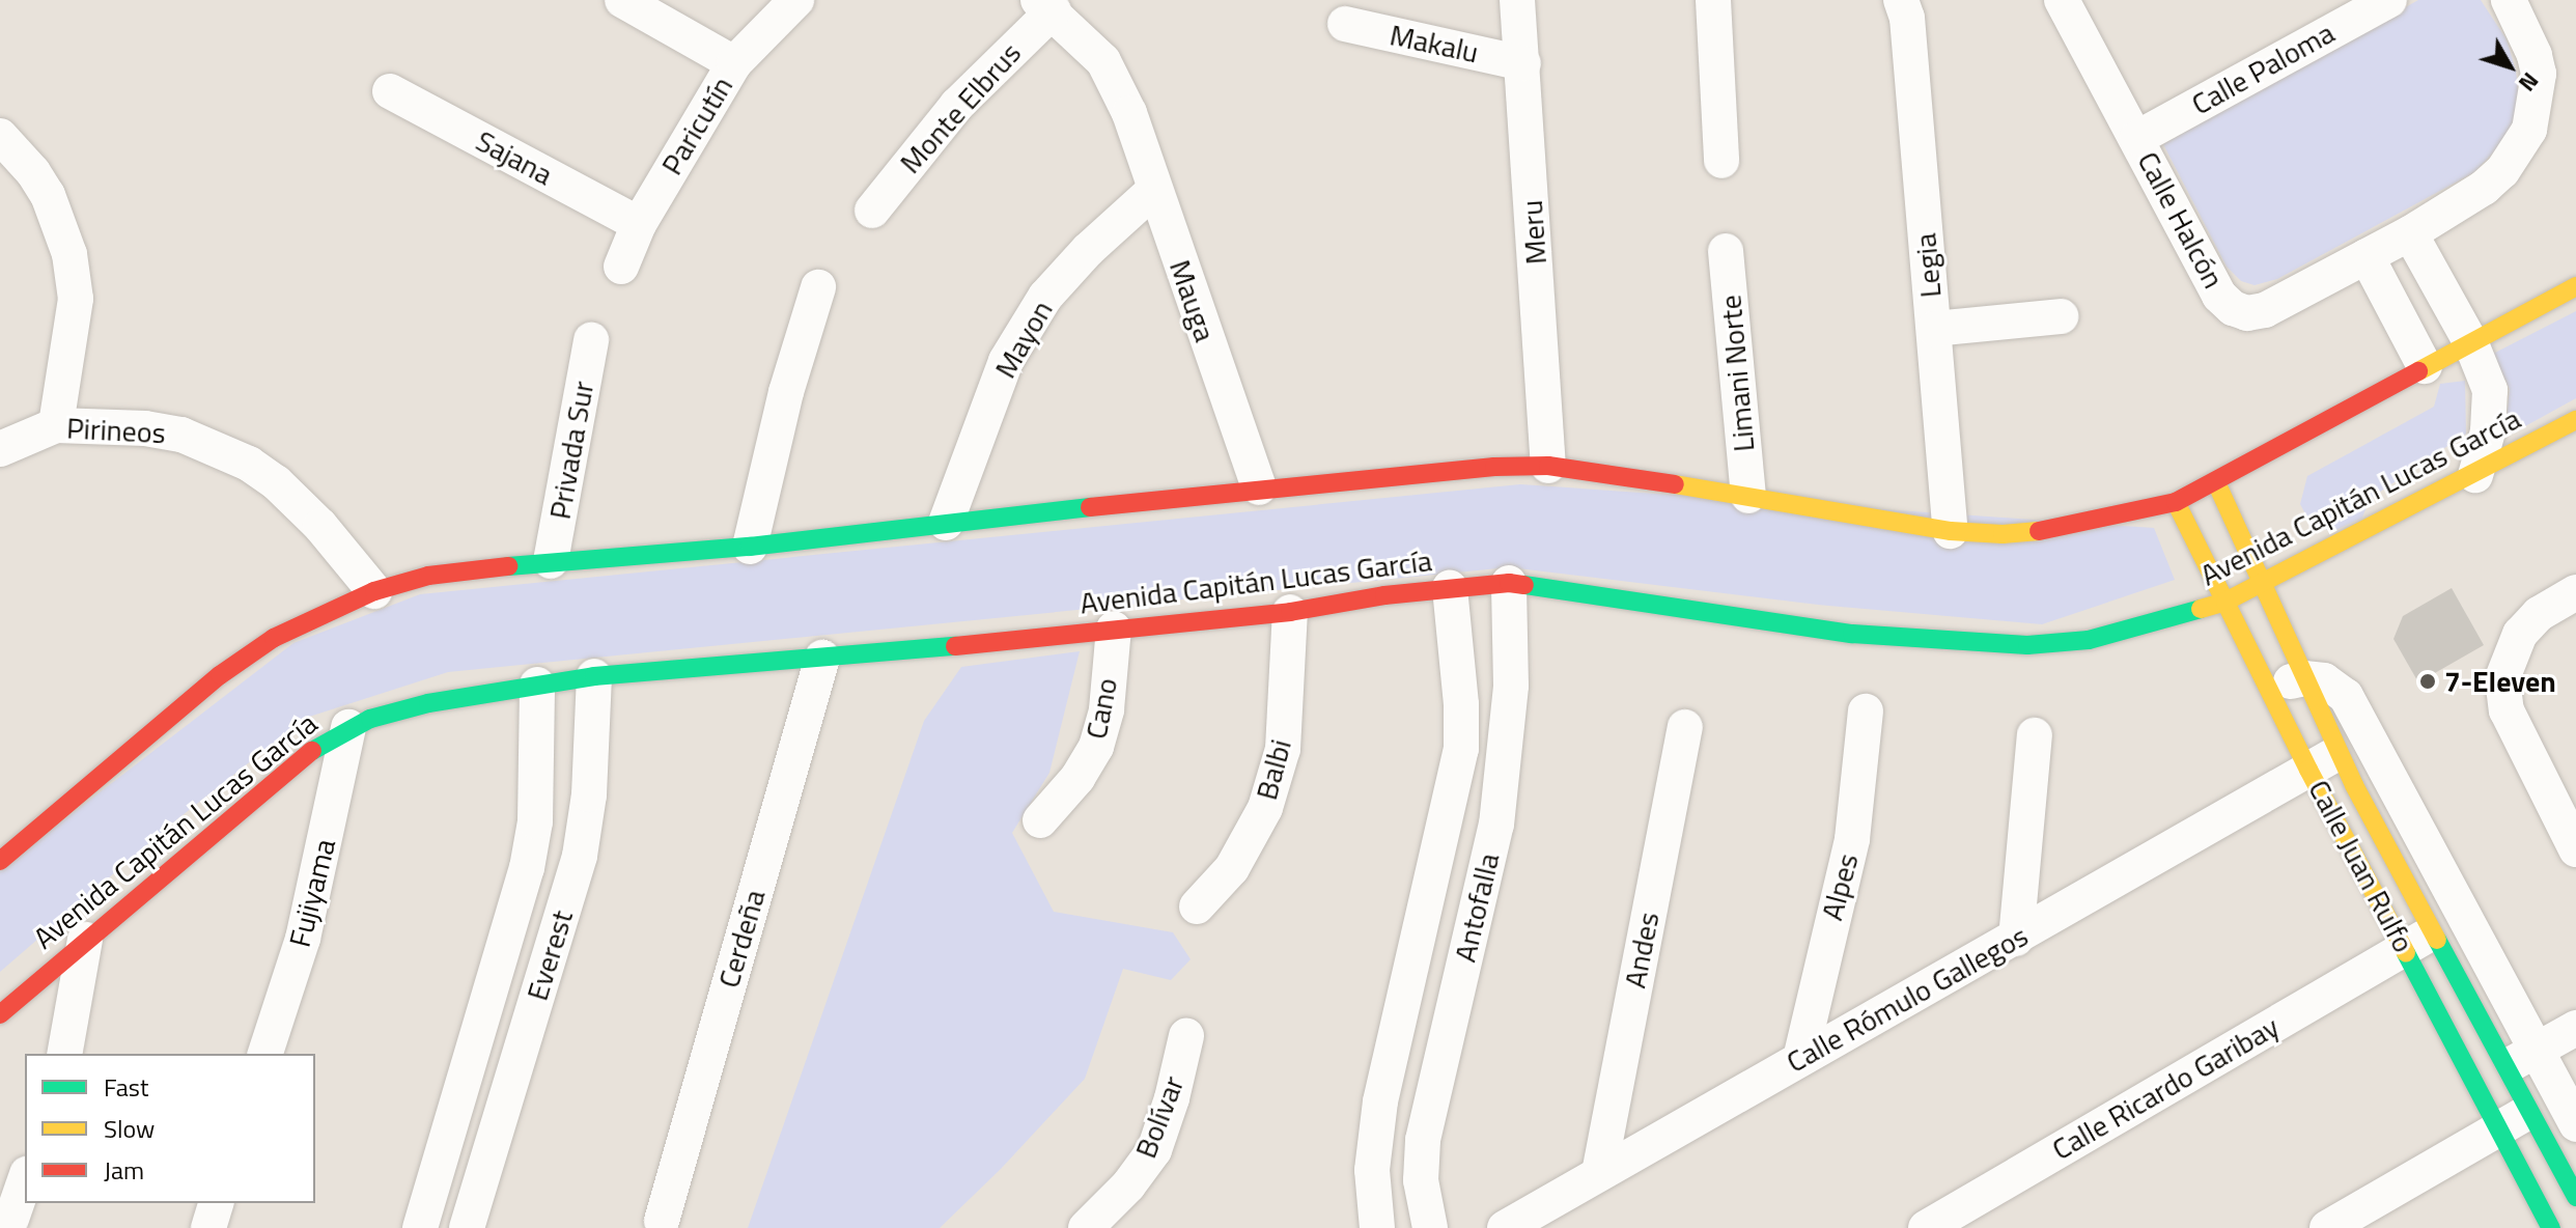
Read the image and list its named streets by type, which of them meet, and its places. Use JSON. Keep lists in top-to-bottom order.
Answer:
{
  "streets": {
    "street": [
      "Makalu",
      "Calle Paloma",
      "Monte Elbrus",
      "Paricutín",
      "Sajana",
      "Calle Halcón",
      "Meru",
      "Legia",
      "Mauga",
      "Mayon",
      "Limani Norte",
      "Pirineos",
      "Privada Sur",
      "Avenida Capitán Lucas García",
      "Cano",
      "Balbi",
      "Calle Juan Rulfo",
      "Alpes",
      "Fujiyama",
      "Antofalla",
      "Cerdeña",
      "Andes",
      "Everest",
      "Calle Rómulo Gallegos",
      "Calle Ricardo Garibay",
      "Bolívar"
    ]
  },
  "crossings": [
    ["Makalu", "Meru"],
    ["Calle Paloma", "Calle Halcón"],
    ["Monte Elbrus", "Mauga"],
    ["Paricutín", "Sajana"],
    ["Mauga", "Mayon"],
    ["Avenida Capitán Lucas García", "Cano"],
    ["Avenida Capitán Lucas García", "Balbi"],
    ["Avenida Capitán Lucas García", "Calle Juan Rulfo"],
    ["Avenida Capitán Lucas García", "Fujiyama"],
    ["Avenida Capitán Lucas García", "Antofalla"],
    ["Avenida Capitán Lucas García", "Cerdeña"],
    ["Avenida Capitán Lucas García", "Everest"],
    ["Calle Juan Rulfo", "Calle Rómulo Gallegos"],
    ["Calle Juan Rulfo", "Calle Ricardo Garibay"],
    ["Alpes", "Calle Rómulo Gallegos"],
    ["Andes", "Calle Rómulo Gallegos"]
  ],
  "places": ["7-Eleven"],
  "legend": ["Fast", "Slow", "Jam"],
  "north": "bottom right"
}
